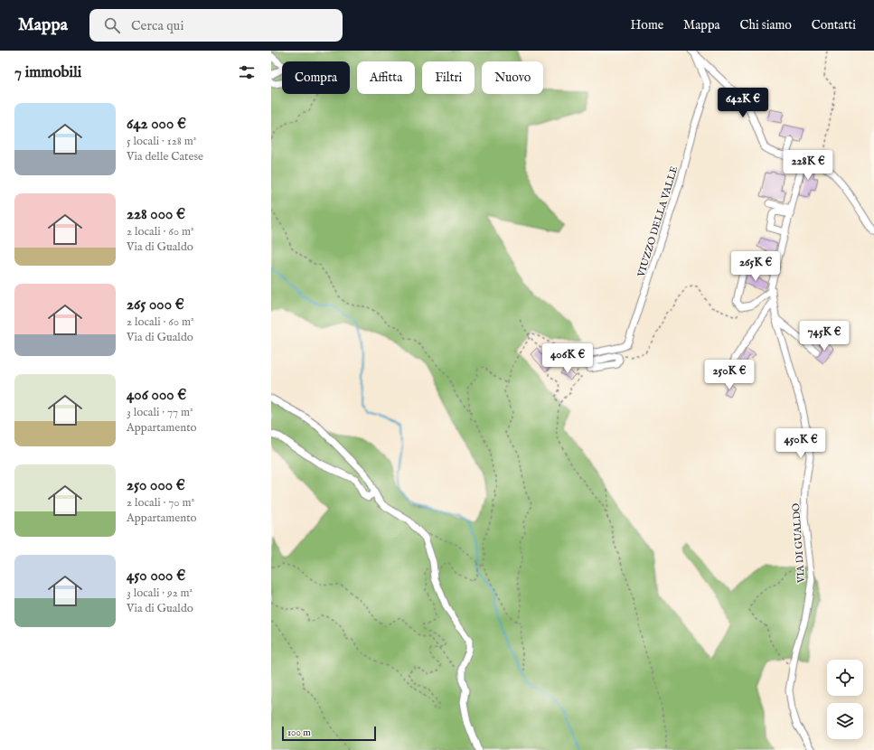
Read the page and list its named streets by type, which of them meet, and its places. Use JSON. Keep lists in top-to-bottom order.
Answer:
{
  "streets": {
    "street": ["VIUZZO DELLA VALLE", "VIA DI GUALDO"]
  },
  "scale_bar": "100 m",
  "page": {
    "header": "Mappa",
    "search": "Cerca qui",
    "nav": [
      "Home",
      "Mappa",
      "Chi siamo",
      "Contatti"
    ],
    "heading": "7 immobili",
    "chip": [
      "Compra",
      "Affitta",
      "Filtri",
      "Nuovo"
    ],
    "price": [
      "642K €",
      "228K €",
      "265K €",
      "745K €",
      "406K €",
      "250K €",
      "450K €"
    ],
    "list": [
      {
        "name": "642 000 €",
        "note": "5 locali · 128 m² · Via delle Catese"
      },
      {
        "name": "228 000 €",
        "note": "2 locali · 60 m² · Via di Gualdo"
      },
      {
        "name": "265 000 €",
        "note": "2 locali · 60 m² · Via di Gualdo"
      },
      {
        "name": "406 000 €",
        "note": "3 locali · 77 m² · Appartamento"
      },
      {
        "name": "250 000 €",
        "note": "2 locali · 70 m² · Appartamento"
      },
      {
        "name": "450 000 €",
        "note": "3 locali · 92 m² · Via di Gualdo"
      }
    ],
    "scale": "100 m"
  }
}
